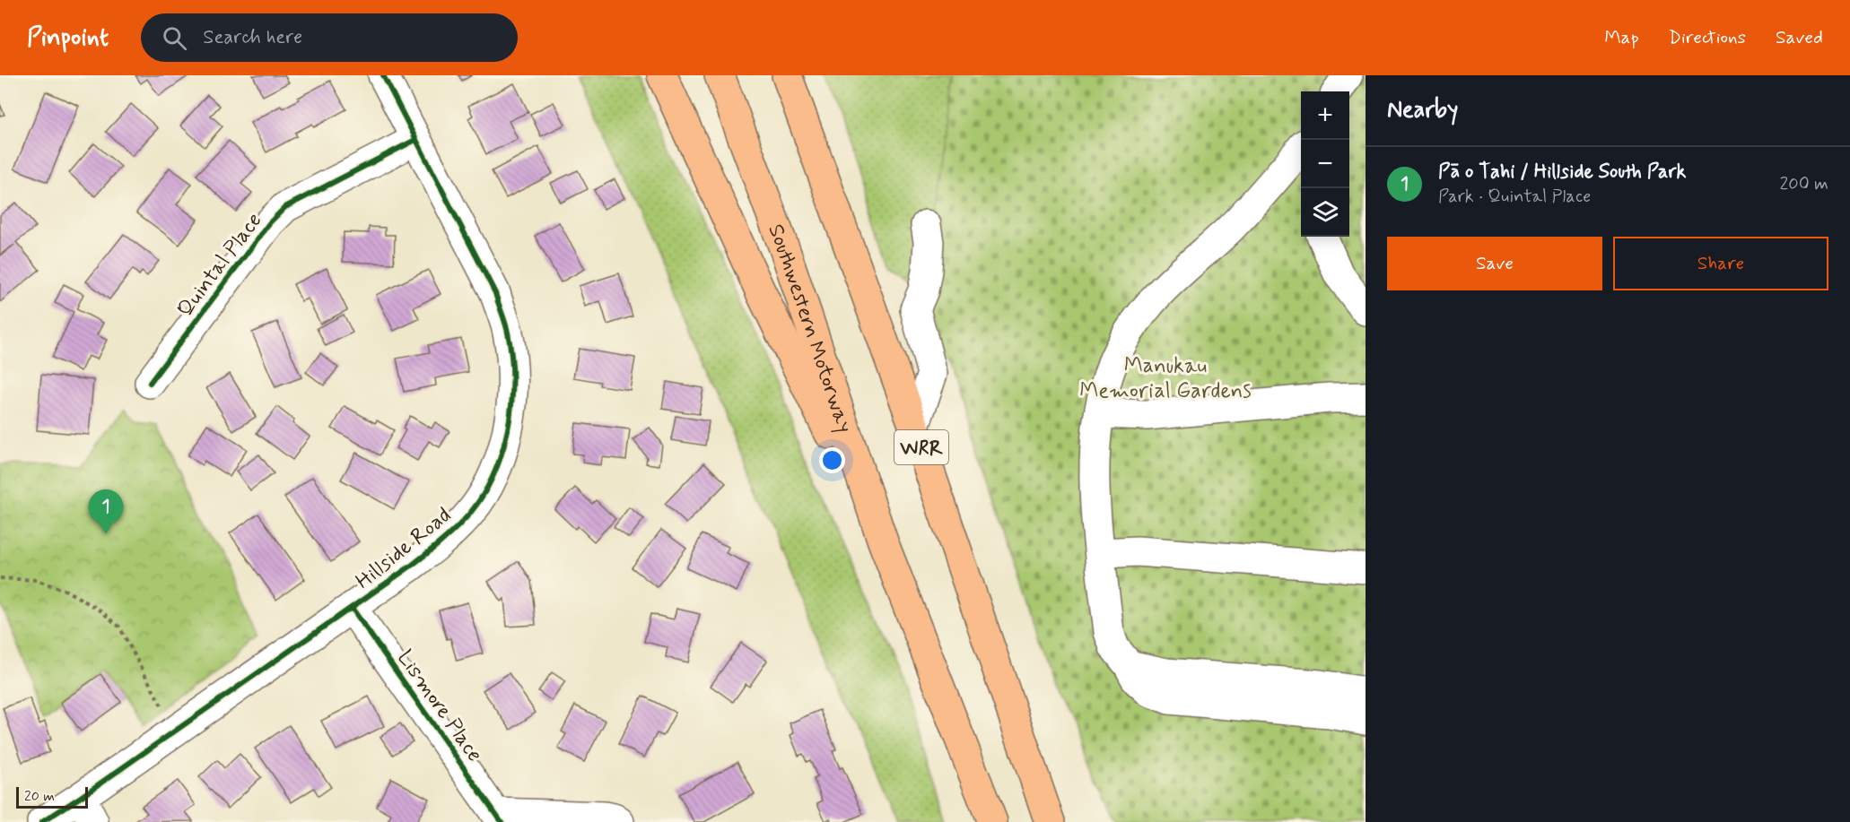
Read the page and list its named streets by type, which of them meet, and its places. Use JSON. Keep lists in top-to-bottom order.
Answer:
{
  "streets": {
    "highway": ["Southwestern Motorway", "WRR"],
    "street": ["Quintal Place", "Hillside Road", "Lismore Place"]
  },
  "crossings": [
    ["Quintal Place", "Hillside Road"],
    ["Hillside Road", "Lismore Place"]
  ],
  "parks": ["Manukau Memorial Gardens"],
  "scale_bar": "20 m",
  "page": {
    "header": "Pinpoint",
    "search": "Search here",
    "nav": ["Map", "Directions", "Saved"],
    "heading": "Nearby",
    "map_buttons": ["+", "−"],
    "list": [
      {
        "mark": "1",
        "name": "Pā o Tahi / Hillside South Park",
        "note": "Park · Quintal Place",
        "value": "200 m"
      }
    ],
    "buttons": ["Save", "Share"],
    "pins": "1",
    "scale": "20 m"
  }
}
